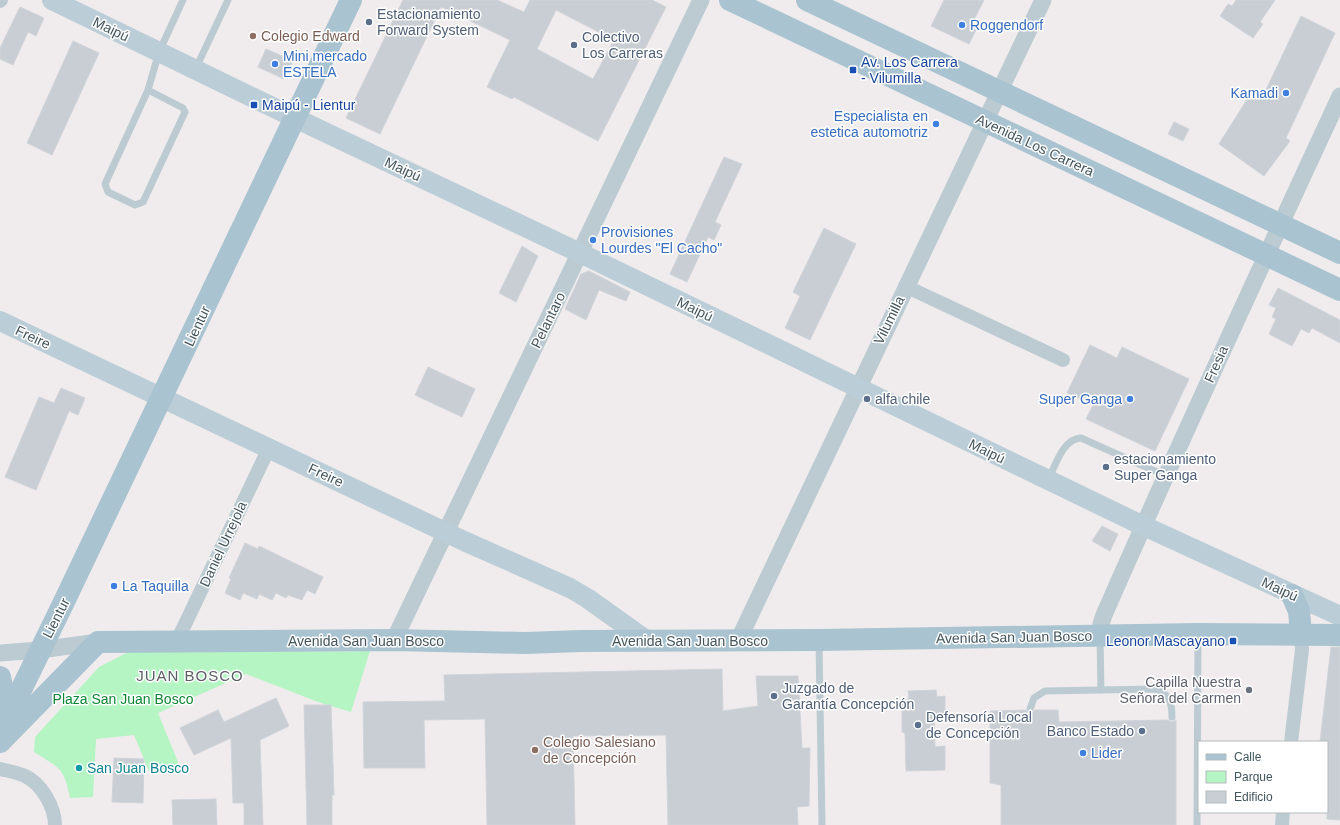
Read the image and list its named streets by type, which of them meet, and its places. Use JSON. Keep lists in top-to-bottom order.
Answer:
{
  "streets": {
    "main road": [
      "Maipú",
      "Avenida Los Carrera",
      "Lientur",
      "Freire",
      "Avenida San Juan Bosco"
    ],
    "street": [
      "Pelantaro",
      "Vilumilla",
      "Fresia",
      "Daniel Urrejola"
    ]
  },
  "crossings": [
    ["Maipú", "Pelantaro"],
    ["Maipú", "Vilumilla"],
    ["Maipú", "Lientur"],
    ["Maipú", "Fresia"],
    ["Avenida Los Carrera", "Vilumilla"],
    ["Avenida Los Carrera", "Fresia"],
    ["Pelantaro", "Freire"],
    ["Pelantaro", "Avenida San Juan Bosco"],
    ["Vilumilla", "Avenida San Juan Bosco"],
    ["Lientur", "Freire"],
    ["Lientur", "Avenida San Juan Bosco"],
    ["Freire", "Daniel Urrejola"],
    ["Freire", "Avenida San Juan Bosco"],
    ["Fresia", "Avenida San Juan Bosco"],
    ["Daniel Urrejola", "Avenida San Juan Bosco"]
  ],
  "districts": ["JUAN BOSCO"],
  "parks": ["Plaza San Juan Bosco"],
  "places": {
    "other": [
      "Estacionamiento Forward System",
      "Roggendorf",
      "Colegio Edward",
      "Colectivo Los Carreras",
      "Mini mercado ESTELA",
      "Kamadi",
      "Especialista en estetica automotriz",
      "Provisiones Lourdes \"El Cacho\"",
      "alfa chile",
      "Super Ganga",
      "estacionamiento Super Ganga",
      "La Taquilla",
      "Capilla Nuestra Señora del Carmen",
      "Juzgado de Garantía Concepción",
      "Defensoría Local de Concepción",
      "Banco Estado",
      "Colegio Salesiano de Concepción",
      "Lider",
      "San Juan Bosco"
    ],
    "transit": ["Av. Los Carrera - Vilumilla", "Maipú - Lientur", "Leonor Mascayano"]
  },
  "legend": ["Calle", "Parque", "Edificio"]
}
